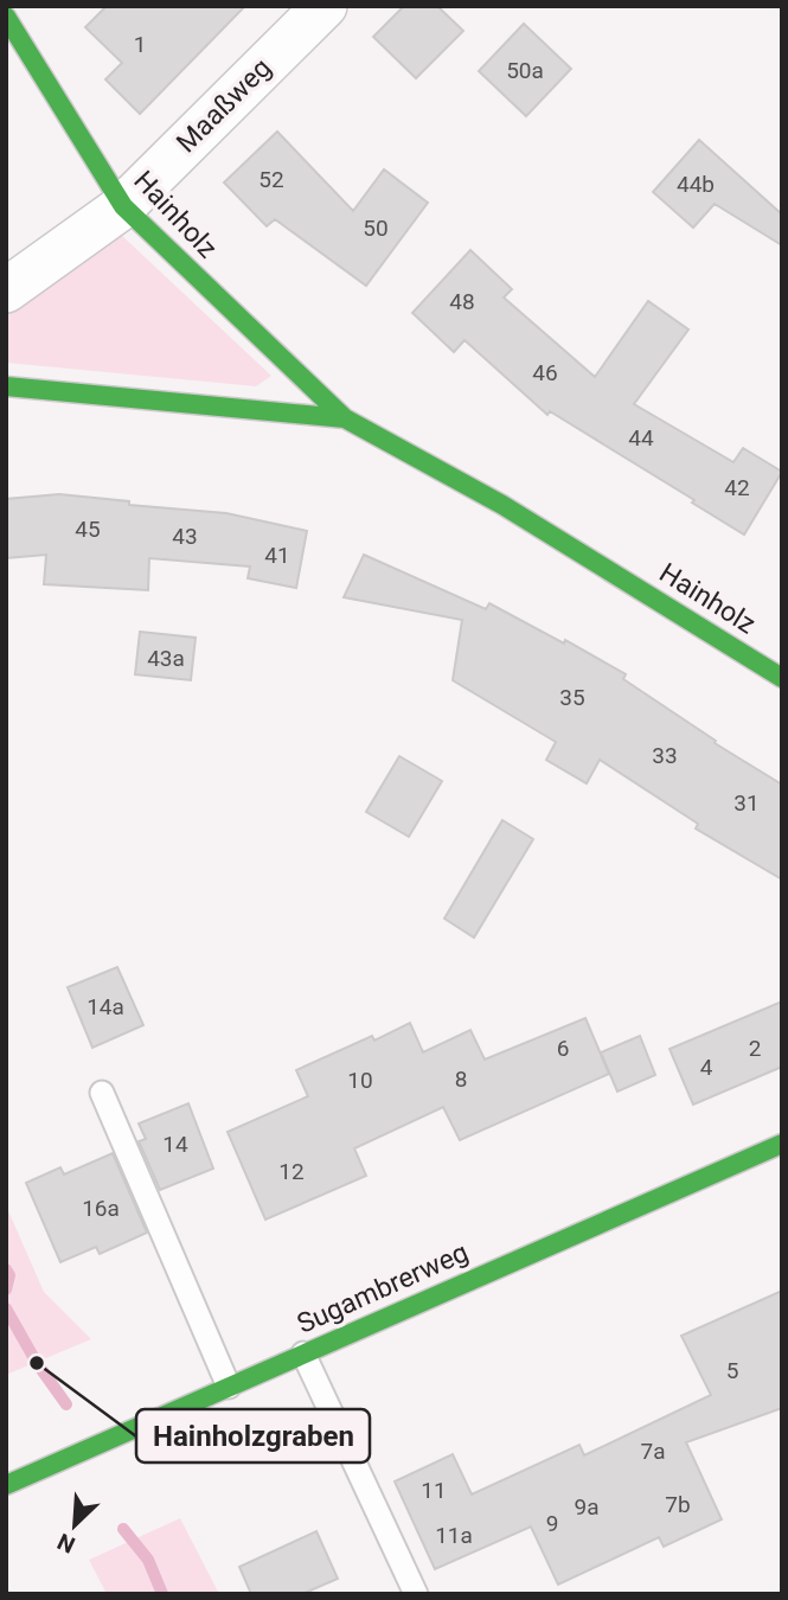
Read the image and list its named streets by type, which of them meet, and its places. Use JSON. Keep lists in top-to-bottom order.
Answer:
{
  "streets": {
    "street": ["Maaßweg", "Hainholz", "Sugambrerweg"]
  },
  "crossings": [
    ["Maaßweg", "Hainholz"]
  ],
  "places": ["Hainholzgraben"],
  "house_numbers": [
    "1",
    "50a",
    "52",
    "44b",
    "50",
    "48",
    "46",
    "44",
    "42",
    "45",
    "43",
    "41",
    "43a",
    "35",
    "33",
    "31",
    "14a",
    "6",
    "2",
    "4",
    "8",
    "10",
    "14",
    "12",
    "16a",
    "5",
    "7a",
    "11",
    "7b",
    "9a",
    "9",
    "11a"
  ],
  "north": "bottom left"
}
